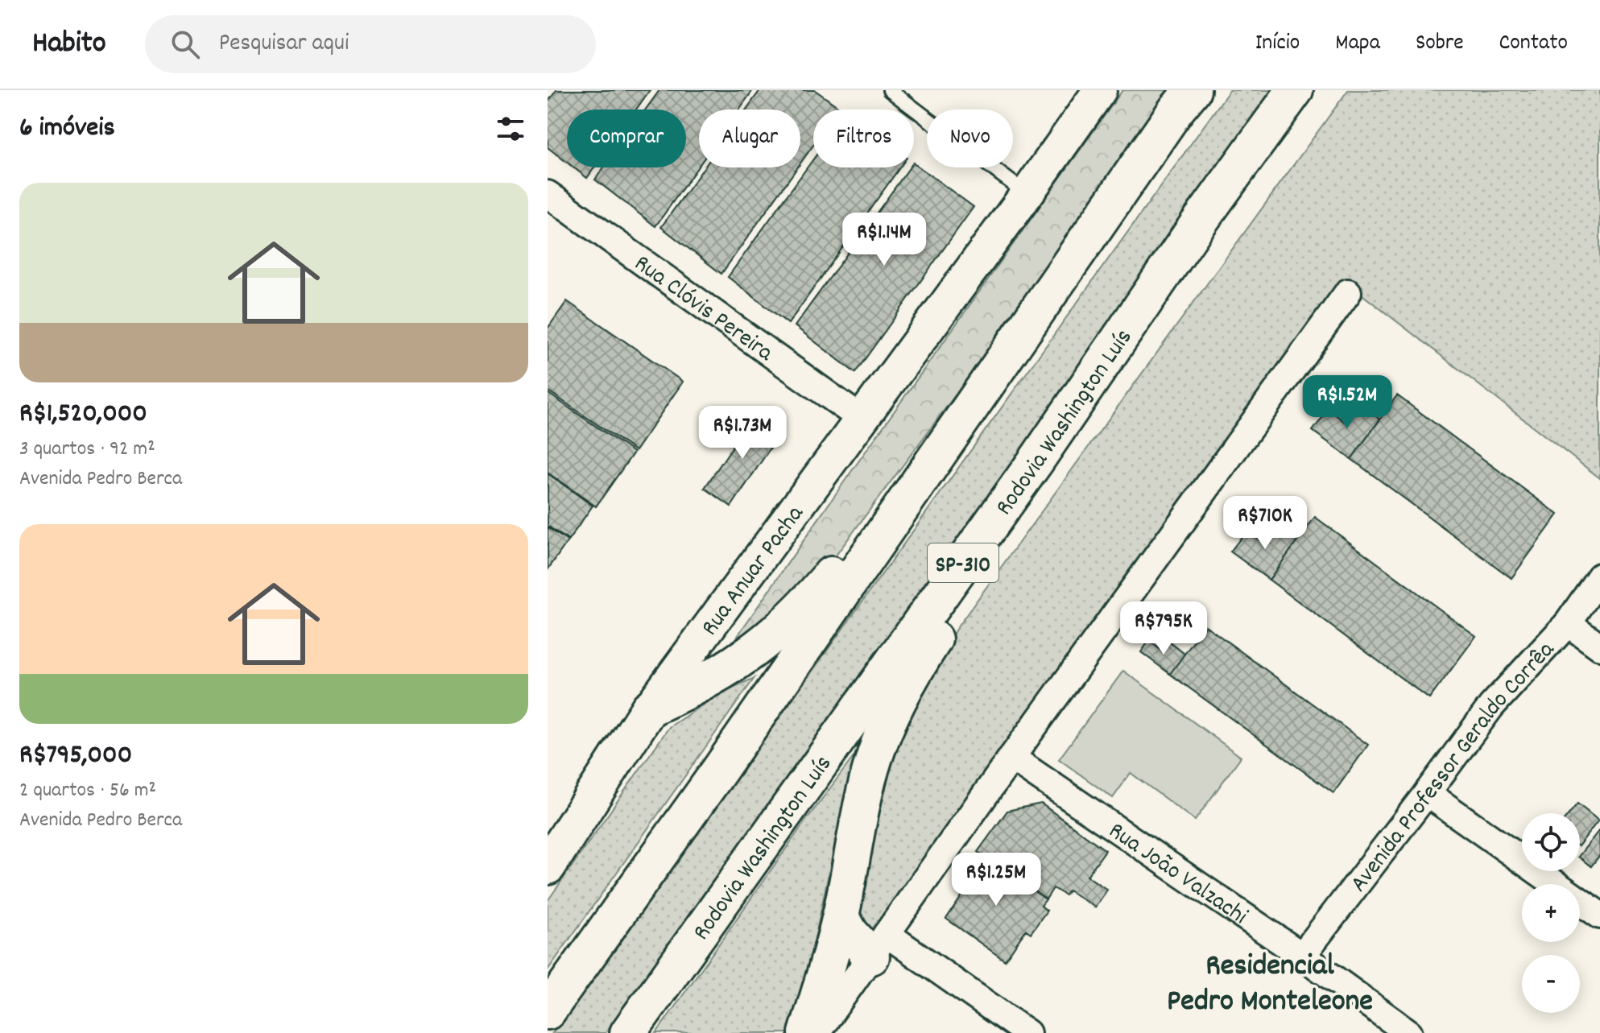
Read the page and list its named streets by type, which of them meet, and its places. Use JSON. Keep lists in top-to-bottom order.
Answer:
{
  "streets": {
    "main road": ["Rodovia Washington Luís", "SP-310", "Rua Anuar Pacha"],
    "street": ["Rua Clóvis Pereira", "Avenida Professor Geraldo Corrêa", "Rua João Valzachi"]
  },
  "crossings": [
    ["Rua Clóvis Pereira", "Rua Anuar Pacha"],
    ["Avenida Professor Geraldo Corrêa", "Rua João Valzachi"]
  ],
  "districts": ["Residencial Pedro Monteleone"],
  "page": {
    "header": "Habito",
    "search": "Pesquisar aqui",
    "nav": [
      "Início",
      "Mapa",
      "Sobre",
      "Contato"
    ],
    "heading": "6 imóveis",
    "chip": [
      "Comprar",
      "Alugar",
      "Filtros",
      "Novo"
    ],
    "list": [
      {
        "name": "R$1,520,000",
        "note": "3 quartos · 92 m² · Avenida Pedro Berca"
      },
      {
        "name": "R$795,000",
        "note": "2 quartos · 56 m² · Avenida Pedro Berca"
      }
    ],
    "price": [
      "R$1.14M",
      "R$1.52M",
      "R$1.73M",
      "R$710K",
      "R$795K",
      "R$1.25M"
    ],
    "map_buttons": ["+", "−"]
  }
}
